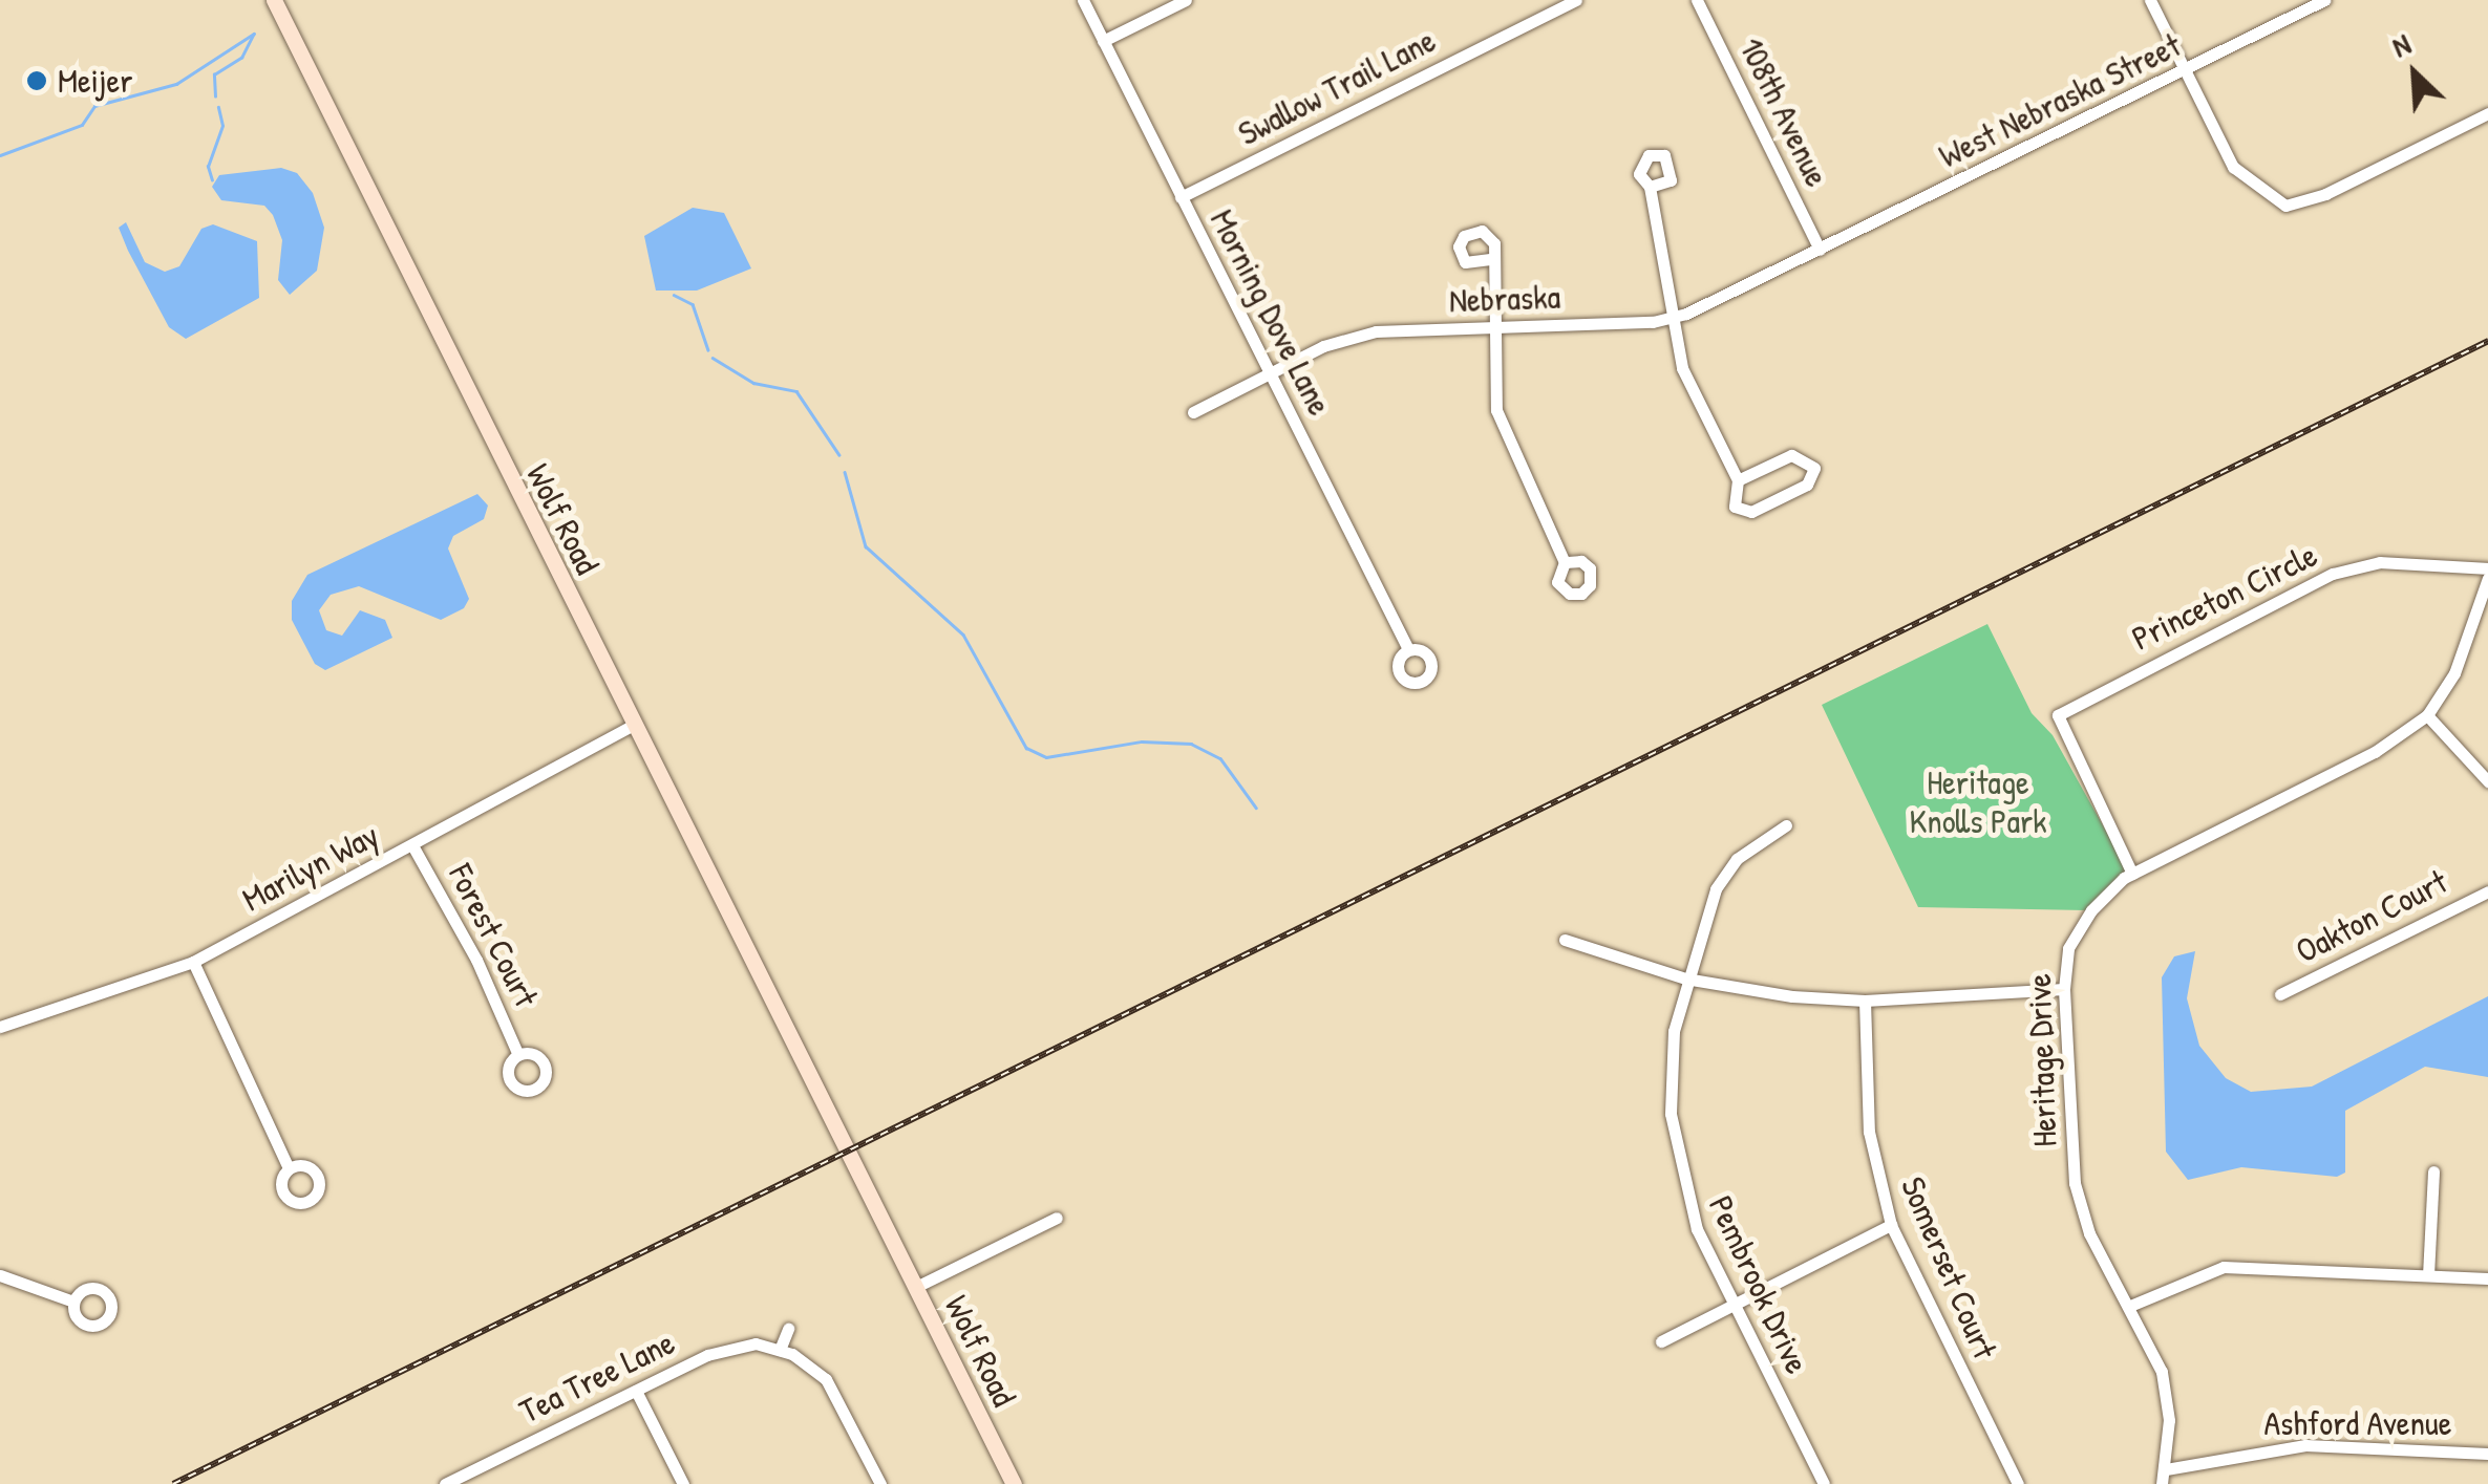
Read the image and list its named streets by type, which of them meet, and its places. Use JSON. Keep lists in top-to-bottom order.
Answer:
{
  "streets": {
    "main road": ["Wolf Road"],
    "street": [
      "Swallow Trail Lane",
      "West Nebraska Street",
      "108th Avenue",
      "Nebraska",
      "Morning Dove Lane",
      "Princeton Circle",
      "Marilyn Way",
      "Oakton Court",
      "Forest Court",
      "Heritage Drive",
      "Somerset Court",
      "Pembrook Drive",
      "Tea Tree Lane",
      "Ashford Avenue"
    ]
  },
  "crossings": [
    ["Swallow Trail Lane", "Morning Dove Lane"],
    ["West Nebraska Street", "108th Avenue"],
    ["West Nebraska Street", "Nebraska"],
    ["108th Avenue", "Nebraska"],
    ["Nebraska", "Morning Dove Lane"],
    ["Wolf Road", "Marilyn Way"],
    ["Princeton Circle", "Heritage Drive"],
    ["Marilyn Way", "Forest Court"],
    ["Heritage Drive", "Ashford Avenue"]
  ],
  "parks": ["Heritage Knolls Park"],
  "places": ["Meijer"],
  "north": "top left"
}
